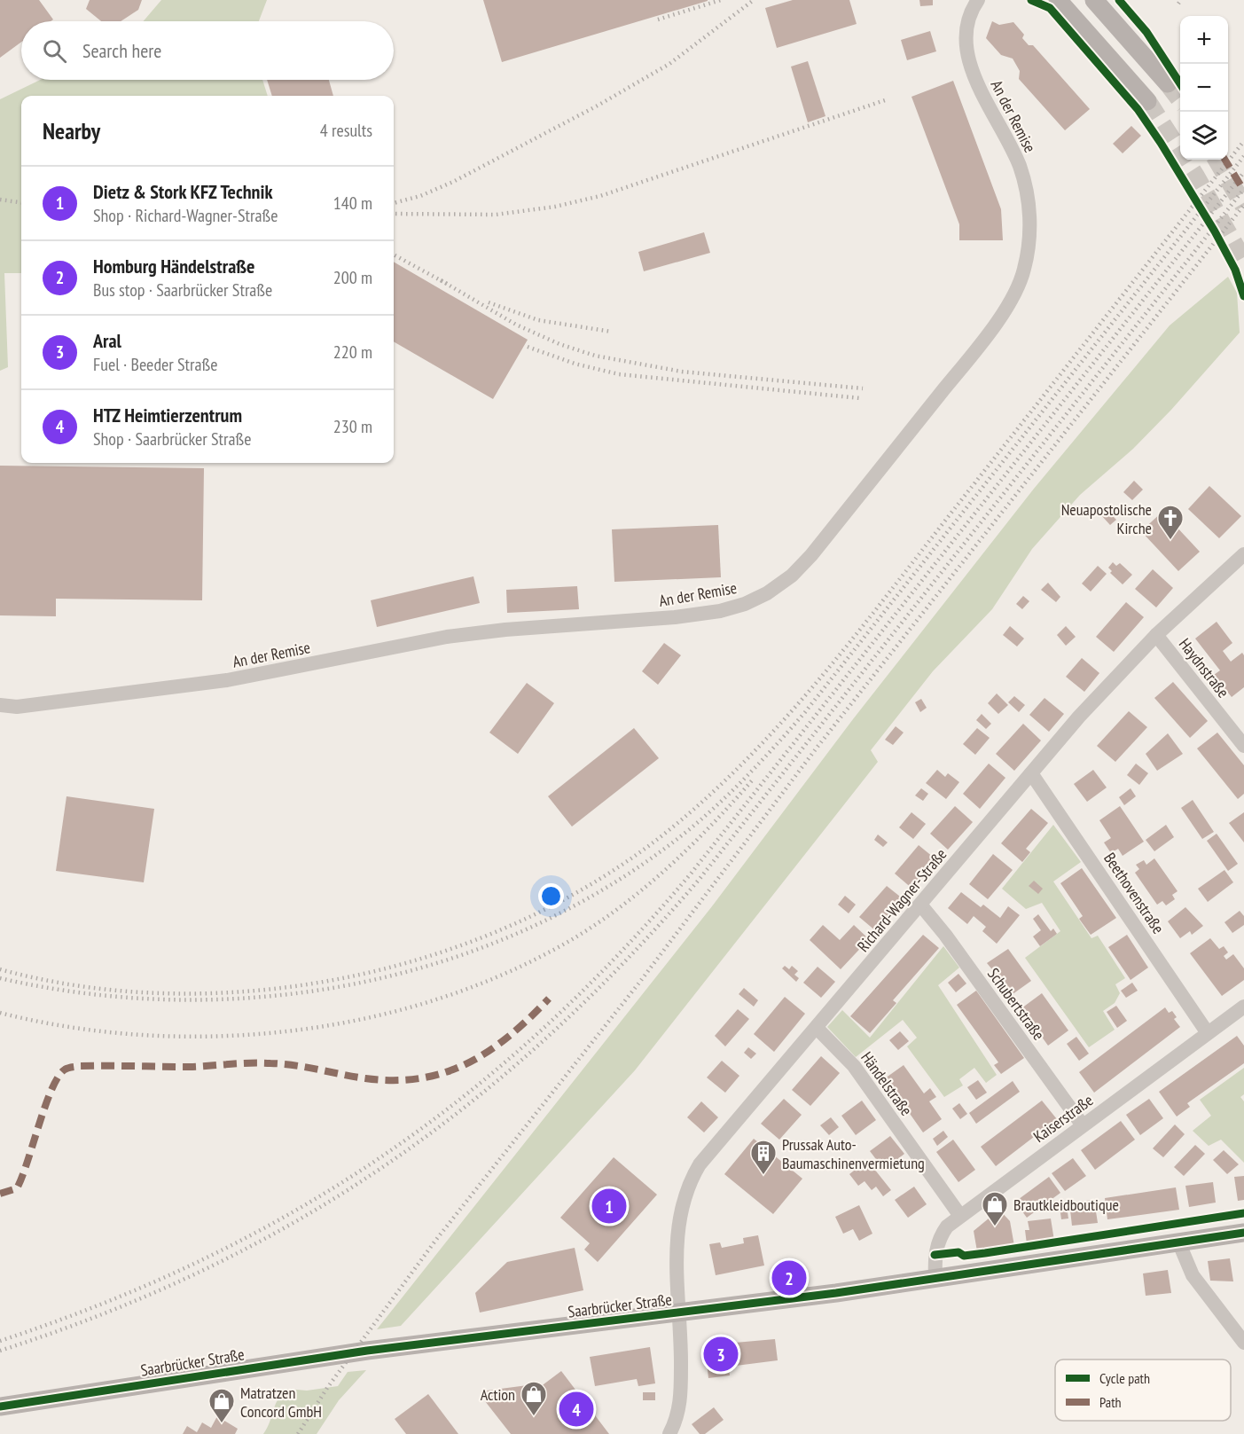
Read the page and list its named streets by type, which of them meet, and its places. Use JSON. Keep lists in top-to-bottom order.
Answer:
{
  "streets": {
    "main road": ["Saarbrücker Straße"],
    "street": [
      "An der Remise",
      "Haydnstraße",
      "Beethovenstraße",
      "Richard-Wagner-Straße",
      "Schubertstraße",
      "Händelstraße",
      "Kaiserstraße"
    ]
  },
  "crossings": [
    ["Haydnstraße", "Richard-Wagner-Straße"],
    ["Beethovenstraße", "Richard-Wagner-Straße"],
    ["Beethovenstraße", "Kaiserstraße"],
    ["Richard-Wagner-Straße", "Schubertstraße"],
    ["Richard-Wagner-Straße", "Händelstraße"],
    ["Richard-Wagner-Straße", "Saarbrücker Straße"],
    ["Schubertstraße", "Kaiserstraße"],
    ["Händelstraße", "Kaiserstraße"],
    ["Kaiserstraße", "Saarbrücker Straße"]
  ],
  "places": {
    "church": ["Neuapostolische Kirche"],
    "building": ["Prussak Auto- Baumaschinenvermietung"],
    "shop": ["Brautkleidboutique", "Action", "Matratzen Concord GmbH"]
  },
  "legend": ["Cycle path", "Path"],
  "page": {
    "map_buttons": ["+", "−"],
    "search": "Search here",
    "heading": ["Nearby", "4 results"],
    "list": [
      {
        "mark": "1",
        "name": "Dietz & Stork KFZ Technik",
        "note": "Shop · Richard-Wagner-Straße",
        "value": "140 m"
      },
      {
        "mark": "2",
        "name": "Homburg Händelstraße",
        "note": "Bus stop · Saarbrücker Straße",
        "value": "200 m"
      },
      {
        "mark": "3",
        "name": "Aral",
        "note": "Fuel · Beeder Straße",
        "value": "220 m"
      },
      {
        "mark": "4",
        "name": "HTZ Heimtierzentrum",
        "note": "Shop · Saarbrücker Straße",
        "value": "230 m"
      }
    ],
    "pins": [
      "1",
      "2",
      "3",
      "4"
    ]
  }
}
